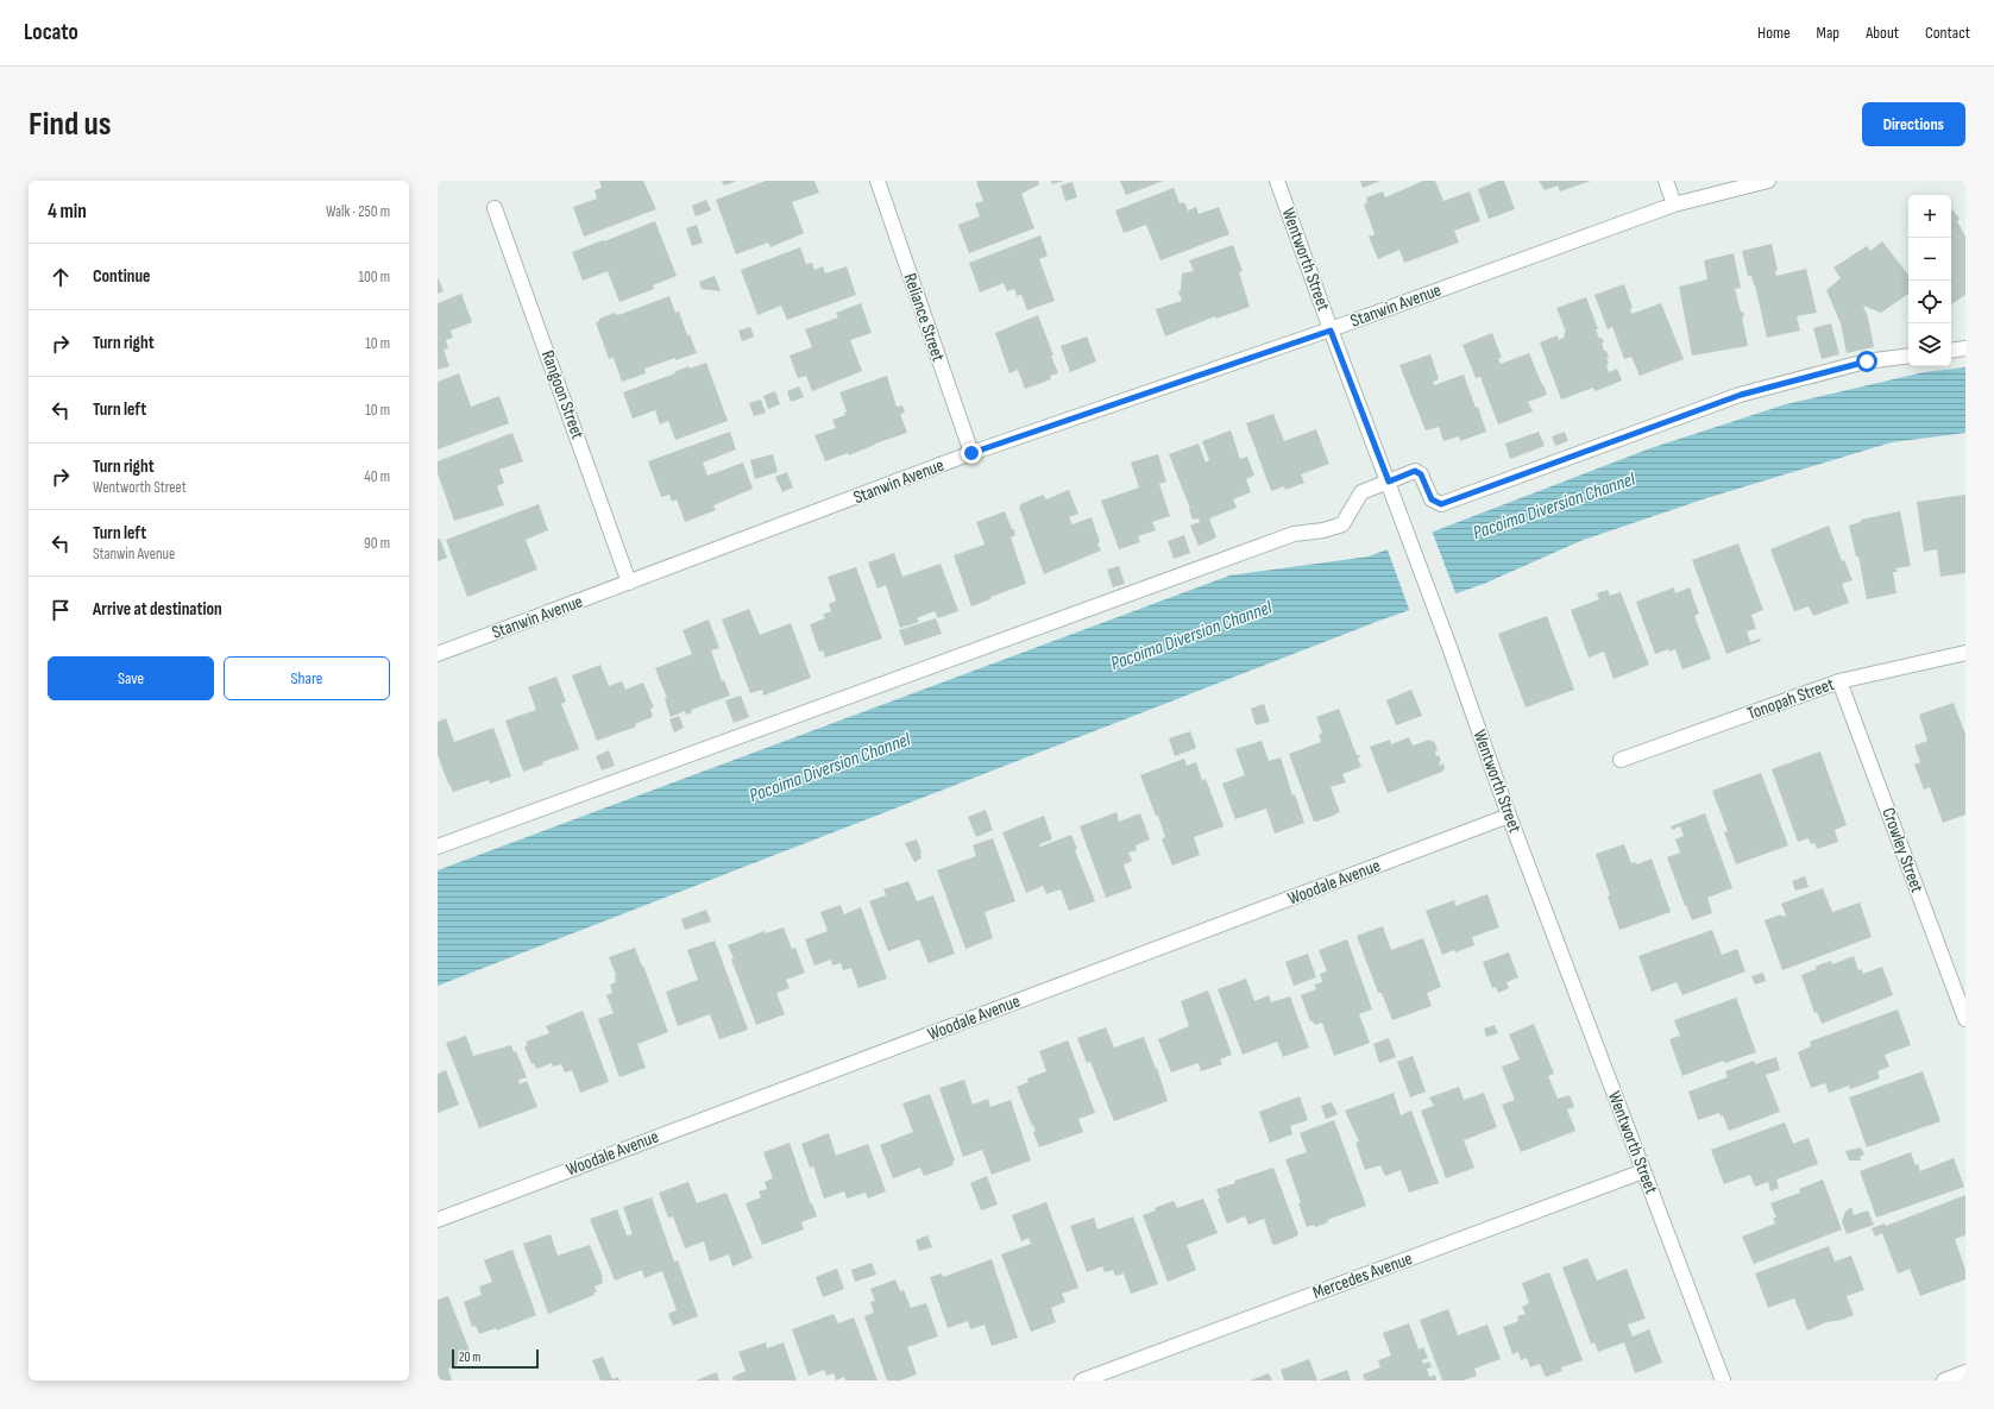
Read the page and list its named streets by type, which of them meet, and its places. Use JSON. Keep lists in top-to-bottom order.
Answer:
{
  "streets": {
    "street": [
      "Wentworth Street",
      "Stanwin Avenue",
      "Reliance Street",
      "Rangoon Street",
      "Tonopah Street",
      "Crowley Street",
      "Woodale Avenue",
      "Mercedes Avenue"
    ]
  },
  "crossings": [
    ["Wentworth Street", "Stanwin Avenue"],
    ["Wentworth Street", "Woodale Avenue"],
    ["Wentworth Street", "Mercedes Avenue"],
    ["Stanwin Avenue", "Reliance Street"],
    ["Stanwin Avenue", "Rangoon Street"],
    ["Tonopah Street", "Crowley Street"]
  ],
  "water": ["Pacoima Diversion Channel"],
  "scale_bar": "20 m",
  "page": {
    "header": "Locato",
    "nav": [
      "Home",
      "Map",
      "About",
      "Contact"
    ],
    "buttons": [
      "Directions",
      ["Save", "Share"]
    ],
    "title": "Find us",
    "heading": ["4 min", "Walk · 250 m"],
    "map_buttons": ["+", "−"],
    "list": [
      ["Continue", "100 m"],
      ["Turn right", "10 m"],
      ["Turn left", "10 m"],
      ["Turn right", "Wentworth Street", "40 m"],
      ["Turn left", "Stanwin Avenue", "90 m"],
      "Arrive at destination"
    ],
    "scale": "20 m"
  }
}
